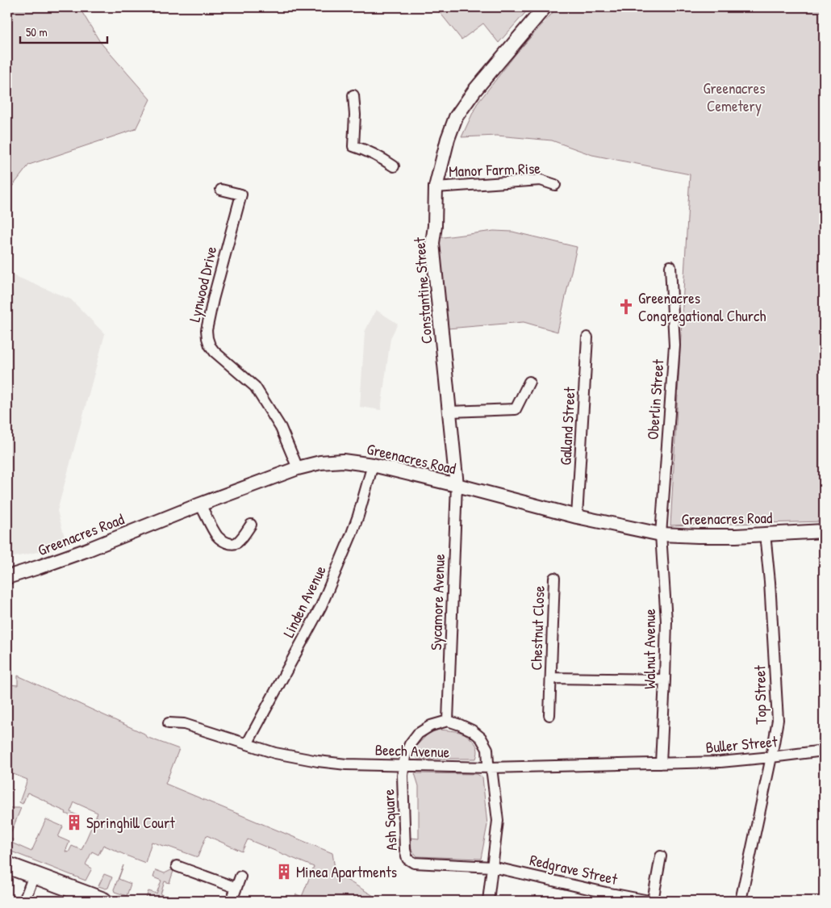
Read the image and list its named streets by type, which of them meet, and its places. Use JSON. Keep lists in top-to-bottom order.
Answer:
{
  "streets": {
    "street": [
      "Manor Farm Rise",
      "Lynwood Drive",
      "Constantine Street",
      "Oberlin Street",
      "Galland Street",
      "Greenacres Road",
      "Linden Avenue",
      "Sycamore Avenue",
      "Chestnut Close",
      "Walnut Avenue",
      "Top Street",
      "Buller Street",
      "Beech Avenue",
      "Ash Square",
      "Redgrave Street"
    ]
  },
  "crossings": [
    ["Manor Farm Rise", "Constantine Street"],
    ["Lynwood Drive", "Greenacres Road"],
    ["Constantine Street", "Greenacres Road"],
    ["Constantine Street", "Sycamore Avenue"],
    ["Oberlin Street", "Greenacres Road"],
    ["Oberlin Street", "Walnut Avenue"],
    ["Galland Street", "Greenacres Road"],
    ["Greenacres Road", "Linden Avenue"],
    ["Greenacres Road", "Sycamore Avenue"],
    ["Greenacres Road", "Walnut Avenue"],
    ["Greenacres Road", "Top Street"],
    ["Linden Avenue", "Beech Avenue"],
    ["Chestnut Close", "Walnut Avenue"],
    ["Walnut Avenue", "Buller Street"],
    ["Walnut Avenue", "Beech Avenue"],
    ["Top Street", "Buller Street"],
    ["Buller Street", "Beech Avenue"],
    ["Beech Avenue", "Ash Square"],
    ["Ash Square", "Redgrave Street"]
  ],
  "parks": ["Greenacres Cemetery"],
  "places": {
    "church": ["Greenacres Congregational Church"],
    "building": ["Springhill Court", "Minea Apartments"]
  },
  "scale_bar": "50 m"
}
